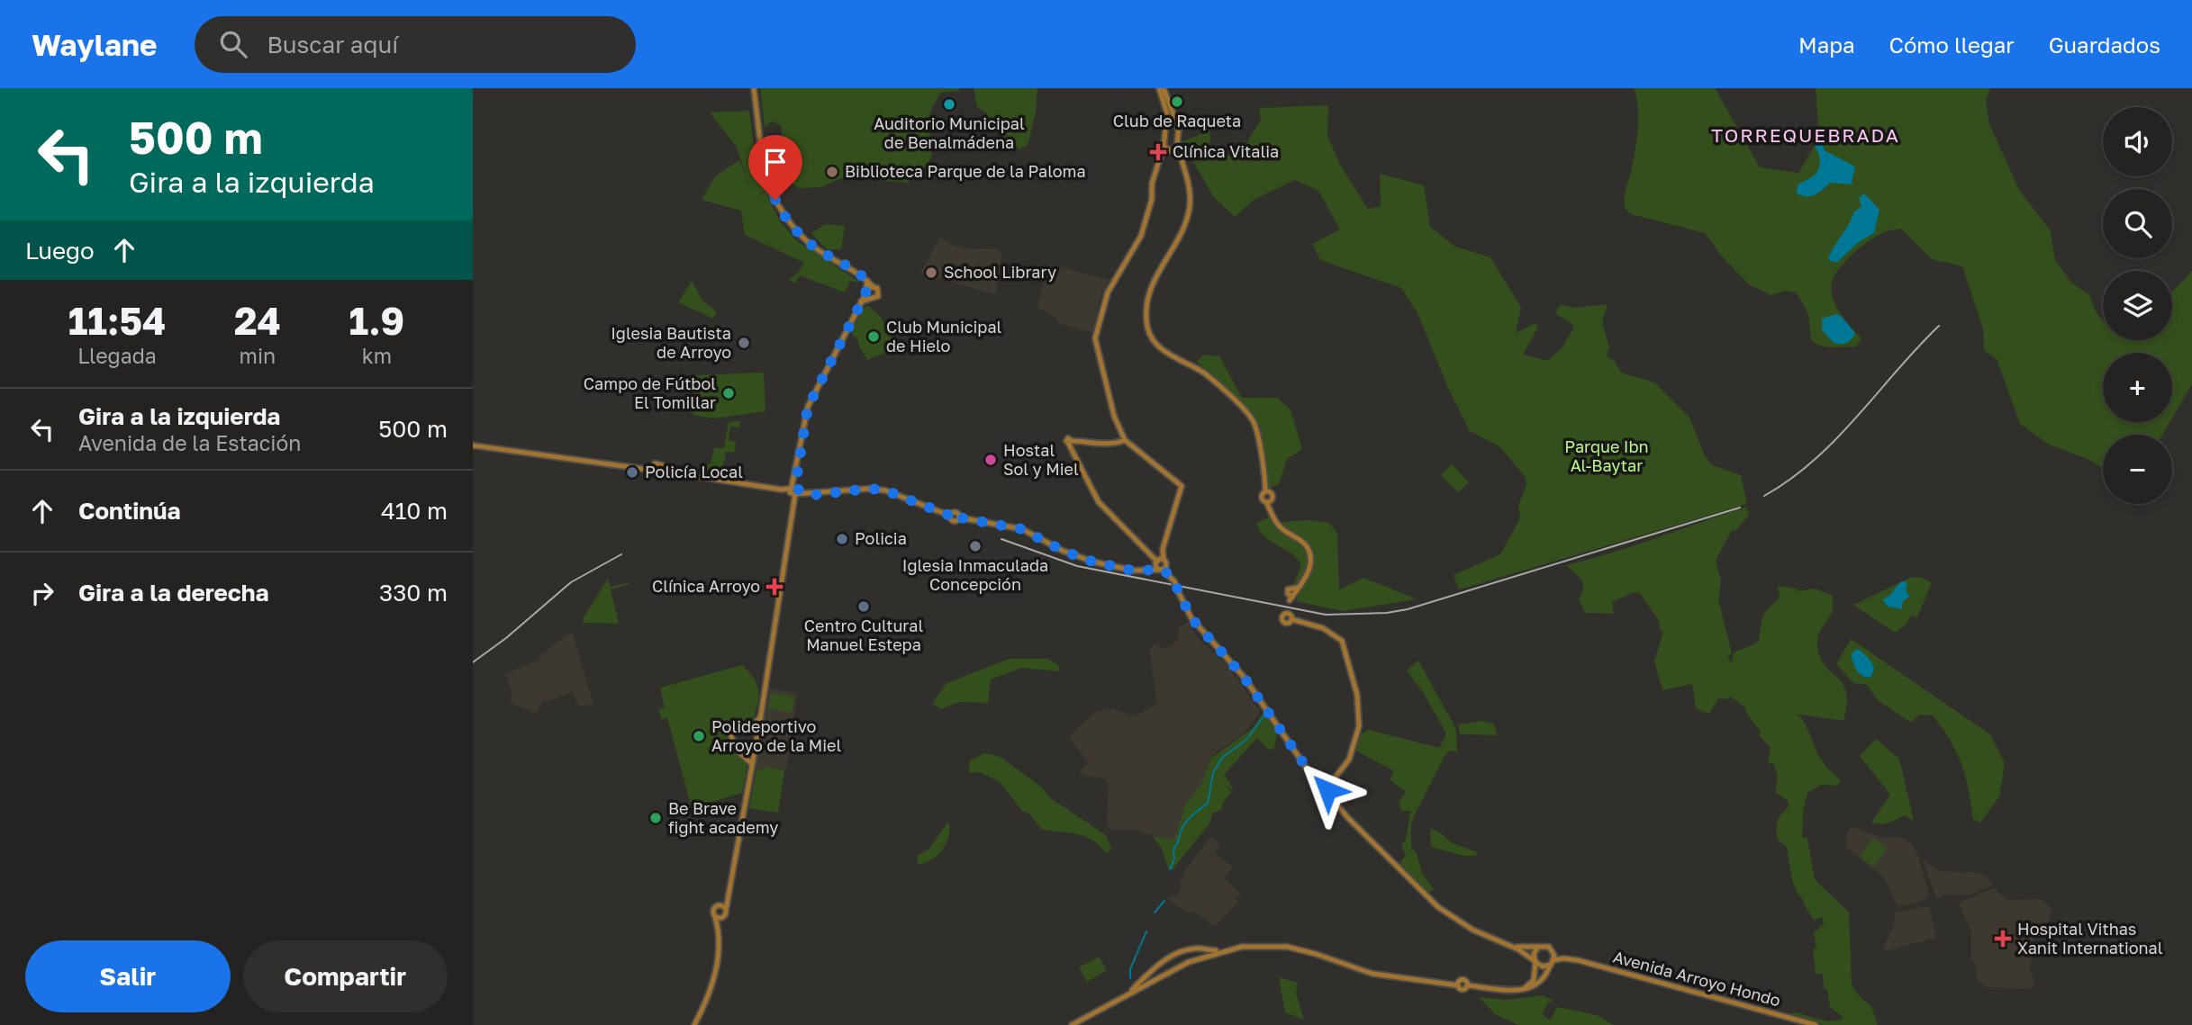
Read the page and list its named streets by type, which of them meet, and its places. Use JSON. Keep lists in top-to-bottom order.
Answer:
{
  "streets": {
    "street": ["Avenida Arroyo Hondo"]
  },
  "districts": ["TORREQUEBRADA"],
  "parks": ["Parque Ibn Al-Baytar"],
  "places": {
    "other": [
      "Club de Raqueta",
      "Auditorio Municipal de Benalmádena",
      "Biblioteca Parque de la Paloma",
      "School Library",
      "Club Municipal de Hielo",
      "Iglesia Bautista de Arroyo",
      "Campo de Fútbol El Tomillar",
      "Hostal Sol y Miel",
      "Policía Local",
      "Policia",
      "Iglesia Inmaculada Concepción",
      "Centro Cultural Manuel Estepa",
      "Polideportivo Arroyo de la Miel",
      "Be Brave fight academy"
    ],
    "health": ["Clínica Vitalia", "Clínica Arroyo", "Hospital Vithas Xanit International"]
  },
  "page": {
    "header": "Waylane",
    "search": "Buscar aquí",
    "nav": ["Mapa", "Cómo llegar", "Guardados"],
    "turn": ["500 m", "Gira a la izquierda"],
    "map_buttons": ["+", "−"],
    "then": "Luego",
    "eta": [
      "11:54",
      "Llegada",
      "24",
      "min",
      "1.9",
      "km"
    ],
    "list": [
      {
        "name": "Gira a la izquierda",
        "note": "Avenida de la Estación",
        "value": "500 m"
      },
      {
        "name": "Continúa",
        "value": "410 m"
      },
      {
        "name": "Gira a la derecha",
        "value": "330 m"
      }
    ],
    "buttons": ["Salir", "Compartir"]
  }
}
